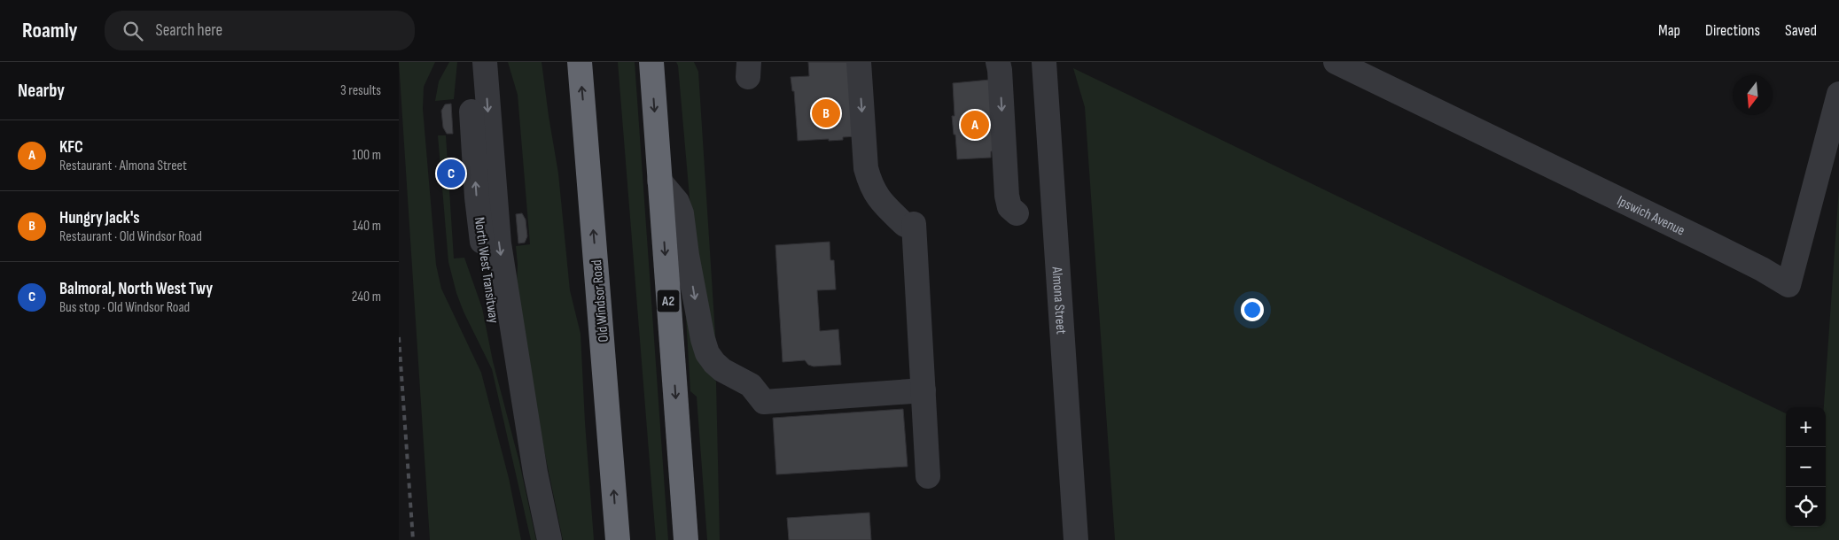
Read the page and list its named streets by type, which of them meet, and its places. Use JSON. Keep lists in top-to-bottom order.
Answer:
{
  "streets": {
    "highway": ["Old Windsor Road", "A2"],
    "street": ["Ipswich Avenue", "North West Transitway", "Almona Street"]
  },
  "north": "bottom",
  "page": {
    "header": "Roamly",
    "search": "Search here",
    "nav": ["Map", "Directions", "Saved"],
    "heading": ["Nearby", "3 results"],
    "pins": ["B", "A", "C"],
    "list": [
      {
        "mark": "A",
        "name": "KFC",
        "note": "Restaurant · Almona Street",
        "value": "100 m"
      },
      {
        "mark": "B",
        "name": "Hungry Jack's",
        "note": "Restaurant · Old Windsor Road",
        "value": "140 m"
      },
      {
        "mark": "C",
        "name": "Balmoral, North West Twy",
        "note": "Bus stop · Old Windsor Road",
        "value": "240 m"
      }
    ],
    "map_buttons": ["+", "−"]
  }
}
